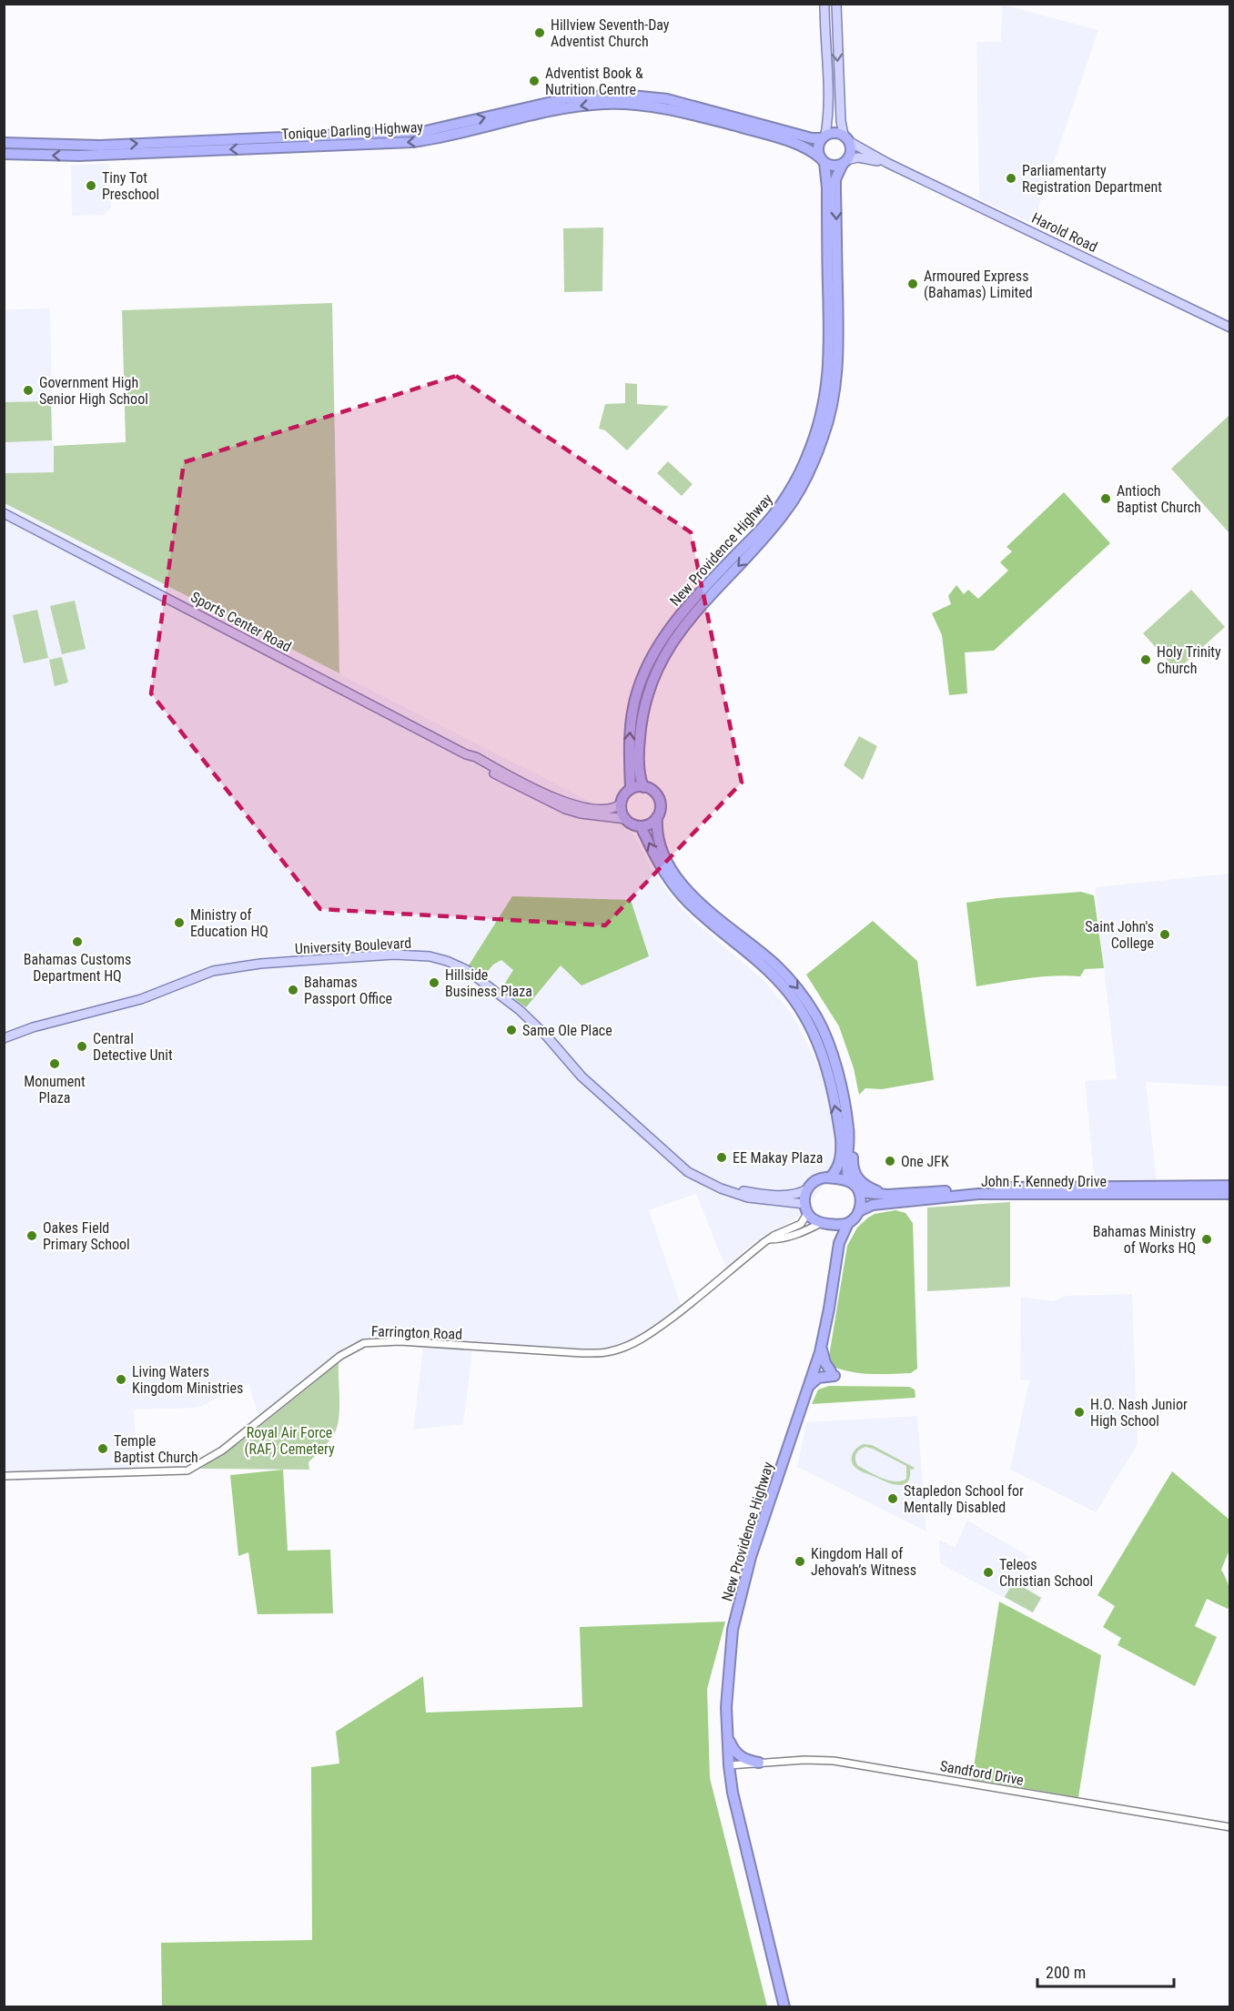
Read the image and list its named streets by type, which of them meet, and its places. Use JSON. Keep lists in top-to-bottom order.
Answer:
{
  "streets": {
    "highway": ["Tonique Darling Highway", "New Providence Highway", "John F. Kennedy Drive"],
    "main road": ["Harold Road", "Sports Center Road", "University Boulevard"],
    "street": ["Farrington Road", "Sandford Drive"]
  },
  "crossings": [
    ["Tonique Darling Highway", "Harold Road"],
    ["Tonique Darling Highway", "New Providence Highway"],
    ["Harold Road", "New Providence Highway"],
    ["New Providence Highway", "Sports Center Road"],
    ["New Providence Highway", "University Boulevard"],
    ["New Providence Highway", "John F. Kennedy Drive"],
    ["New Providence Highway", "Farrington Road"],
    ["New Providence Highway", "Sandford Drive"],
    ["University Boulevard", "John F. Kennedy Drive"],
    ["University Boulevard", "Farrington Road"],
    ["John F. Kennedy Drive", "Farrington Road"]
  ],
  "parks": ["Royal Air Force (RAF) Cemetery"],
  "places": [
    "Hillview Seventh-Day Adventist Church",
    "Adventist Book & Nutrition Centre",
    "Parliamentarty Registration Department",
    "Tiny Tot Preschool",
    "Armoured Express (Bahamas) Limited",
    "Government High Senior High School",
    "Antioch Baptist Church",
    "Holy Trinity Church",
    "Ministry of Education HQ",
    "Saint John's College",
    "Bahamas Customs Department HQ",
    "Hillside Business Plaza",
    "Bahamas Passport Office",
    "Same Ole Place",
    "Central Detective Unit",
    "Monument Plaza",
    "EE Makay Plaza",
    "One JFK",
    "Oakes Field Primary School",
    "Bahamas Ministry of Works HQ",
    "Living Waters Kingdom Ministries",
    "H.O. Nash Junior High School",
    "Temple Baptist Church",
    "Stapledon School for Mentally Disabled",
    "Kingdom Hall of Jehovah’s Witness",
    "Teleos Christian School"
  ],
  "scale_bar": "200 m"
}
